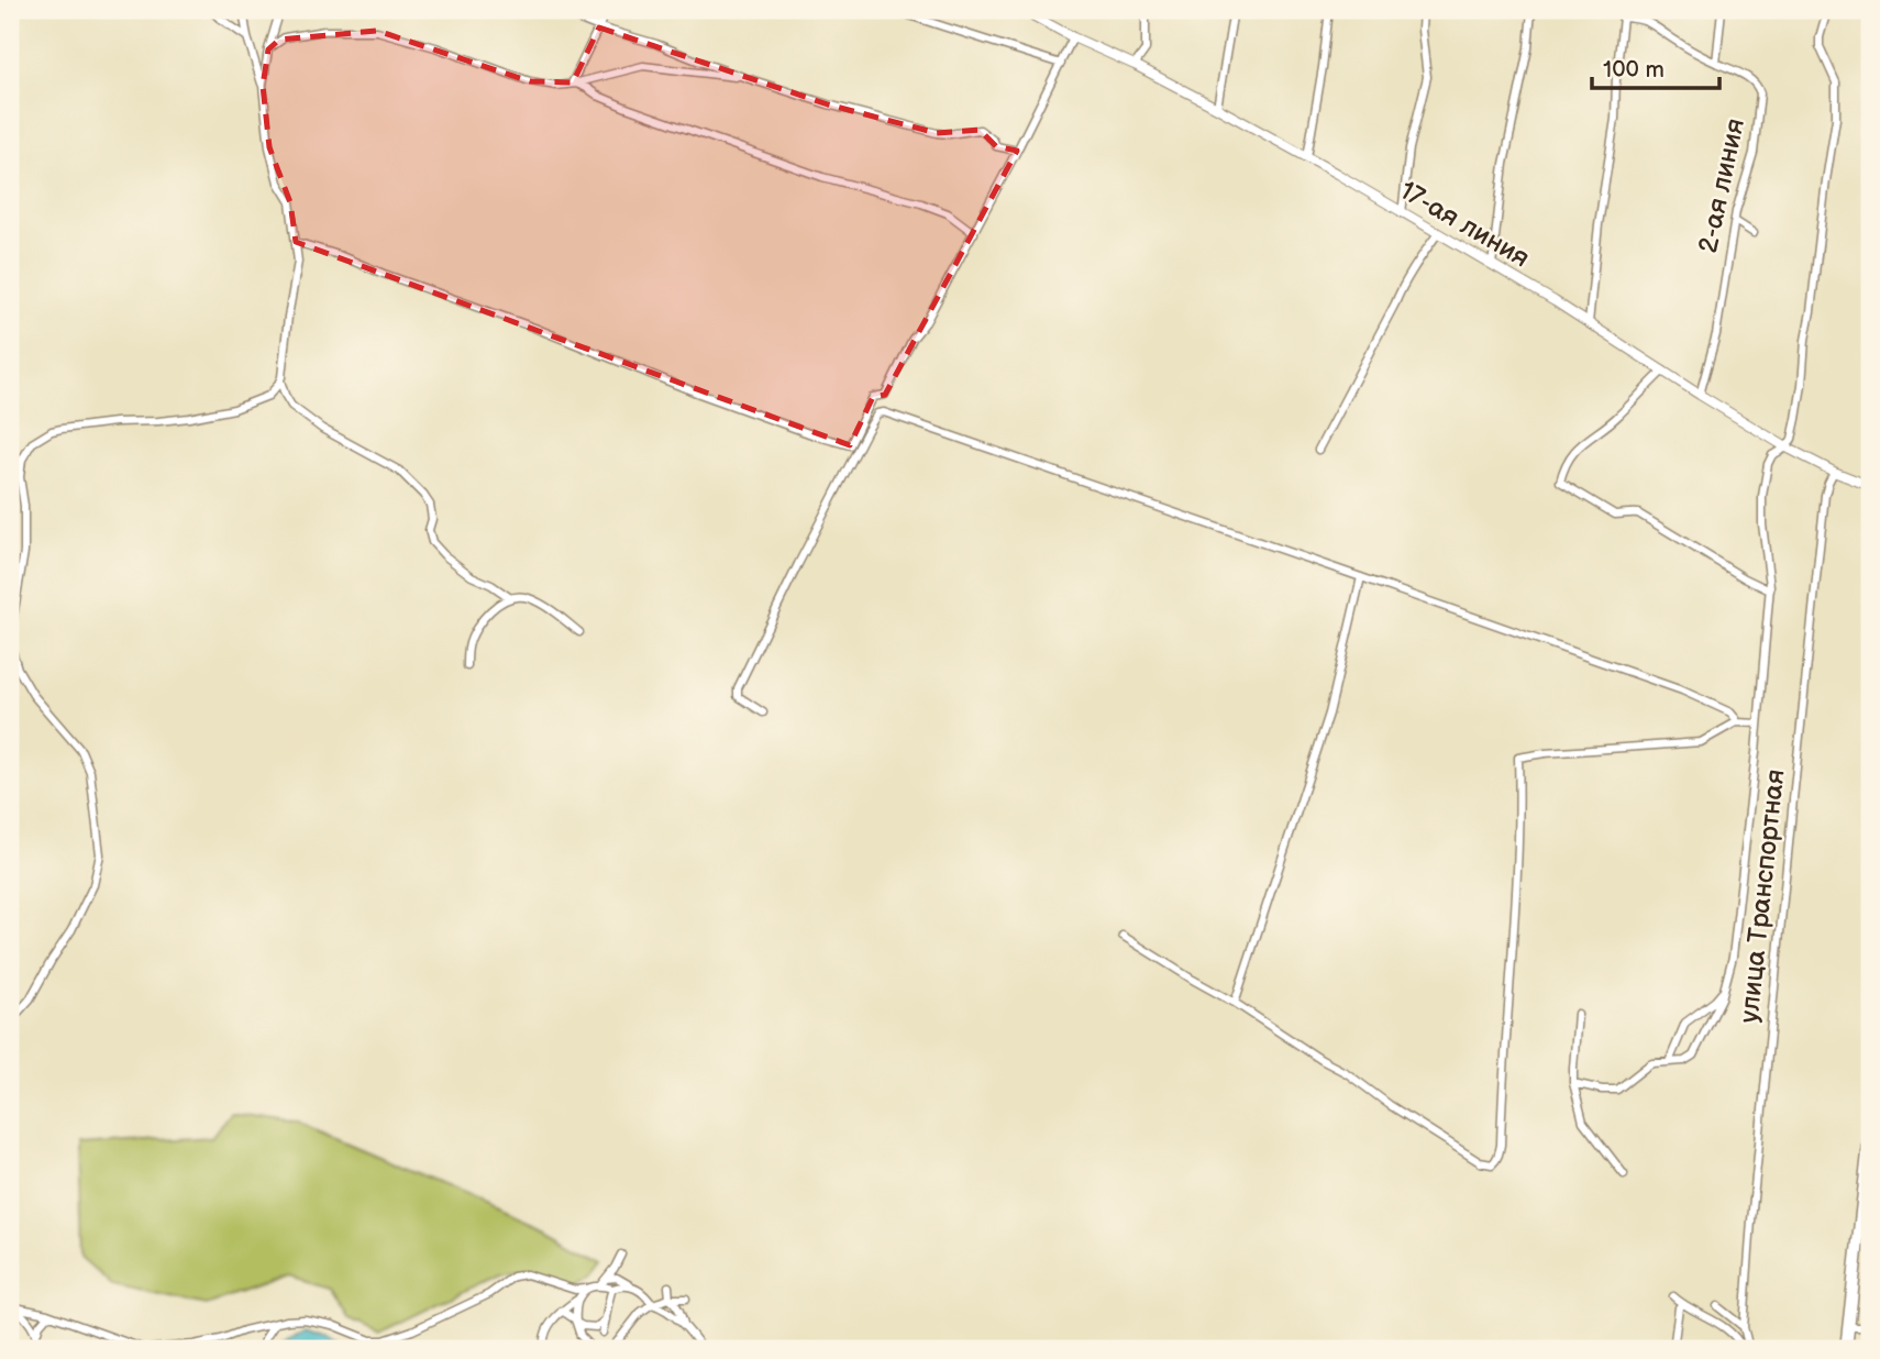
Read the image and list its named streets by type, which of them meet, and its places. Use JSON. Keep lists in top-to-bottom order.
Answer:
{
  "streets": {
    "street": ["2-ая линия", "17-ая линия", "улица Транспортная"]
  },
  "crossings": [
    ["2-ая линия", "17-ая линия"],
    ["17-ая линия", "улица Транспортная"]
  ],
  "scale_bar": "100 m"
}
